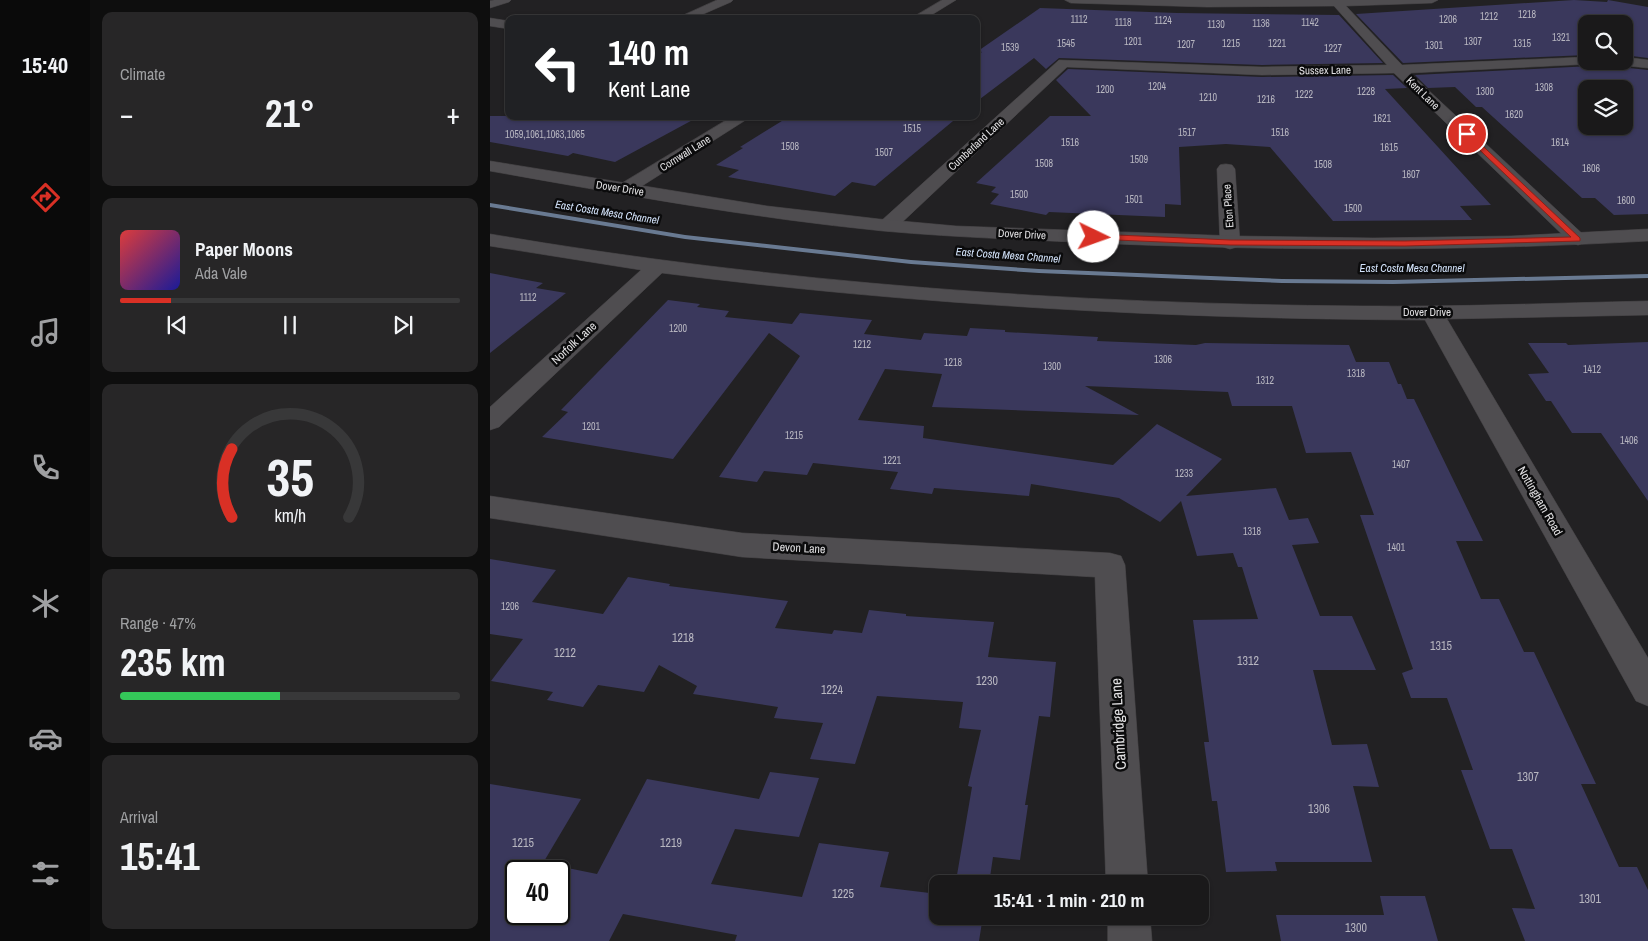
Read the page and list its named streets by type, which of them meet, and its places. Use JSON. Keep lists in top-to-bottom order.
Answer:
{
  "streets": {
    "street": [
      "Sussex Lane",
      "Kent Lane",
      "Cumberland Lane",
      "Cornwall Lane",
      "Dover Drive",
      "Eton Place",
      "Norfolk Lane",
      "Nottingham Road",
      "Devon Lane",
      "Cambridge Lane"
    ]
  },
  "crossings": [
    ["Sussex Lane", "Kent Lane"],
    ["Sussex Lane", "Cumberland Lane"],
    ["Kent Lane", "Dover Drive"],
    ["Cumberland Lane", "Dover Drive"],
    ["Cornwall Lane", "Dover Drive"],
    ["Dover Drive", "Eton Place"],
    ["Dover Drive", "Norfolk Lane"],
    ["Dover Drive", "Nottingham Road"],
    ["Devon Lane", "Cambridge Lane"]
  ],
  "water": ["East Costa Mesa Channel"],
  "house_numbers": [
    "1218",
    "1212",
    "1112",
    "1206",
    "1124",
    "1118",
    "1142",
    "1136",
    "1130",
    "1321",
    "1201",
    "1307",
    "1545",
    "1215",
    "1221",
    "1315",
    "1207",
    "1301",
    "1539",
    "1227",
    "1204",
    "1308",
    "1200",
    "1228",
    "1300",
    "1222",
    "1210",
    "1216",
    "1620",
    "1621",
    "1515",
    "1517",
    "1516",
    "1059,1061,1063,1065",
    "1516",
    "1614",
    "1508",
    "1615",
    "1507",
    "1509",
    "1508",
    "1508",
    "1606",
    "1607",
    "1500",
    "1501",
    "1600",
    "1500",
    "1112",
    "1200",
    "1212",
    "1306",
    "1218",
    "1300",
    "1412",
    "1318",
    "1312",
    "1201",
    "1215",
    "1406",
    "1221",
    "1407",
    "1233",
    "1318",
    "1401",
    "1206",
    "1218",
    "1315",
    "1212",
    "1312",
    "1230",
    "1224",
    "1307",
    "1306",
    "1215",
    "1219",
    "1225",
    "1301",
    "1300"
  ],
  "page": {
    "tabs": "15:40",
    "tile": [
      "Climate",
      ["Range · 47%", "235 km"],
      ["Arrival", "15:41"]
    ],
    "turn": ["140 m", "Kent Lane"],
    "heat": ["−", "21°", "+"],
    "song": ["Paper Moons", "Ada Vale"],
    "limit": "40",
    "trip": "15:41 · 1 min · 210 m",
    "gauge": ["35", "km/h"]
  }
}
